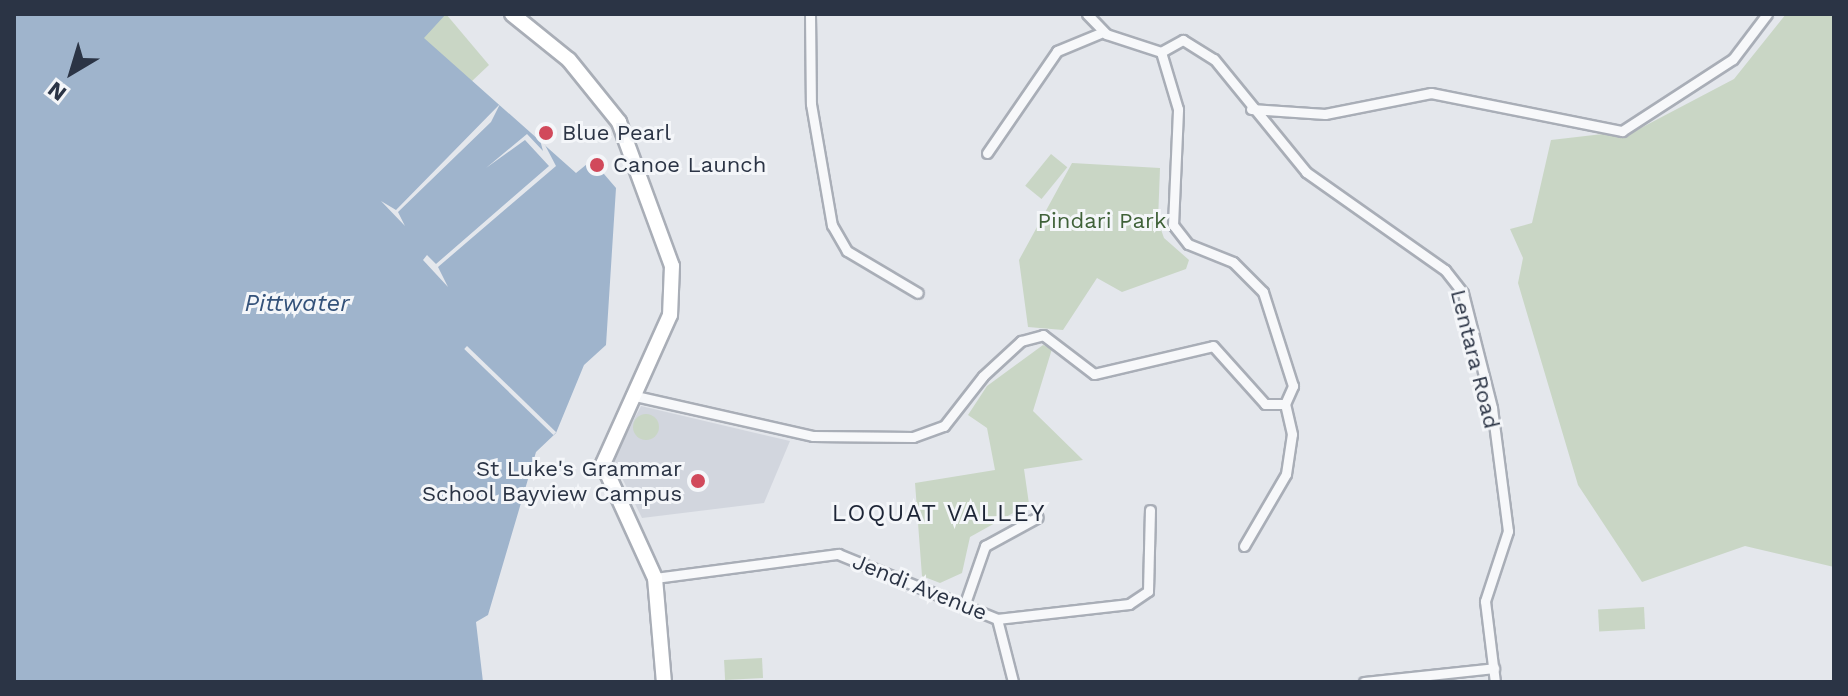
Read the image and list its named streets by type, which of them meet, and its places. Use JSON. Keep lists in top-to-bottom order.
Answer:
{
  "streets": {
    "street": ["Lentara Road", "Jendi Avenue"]
  },
  "districts": ["LOQUAT VALLEY"],
  "water": ["Pittwater"],
  "parks": ["Pindari Park"],
  "places": ["Blue Pearl", "Canoe Launch", "St Luke's Grammar School Bayview Campus"],
  "north": "bottom left"
}
